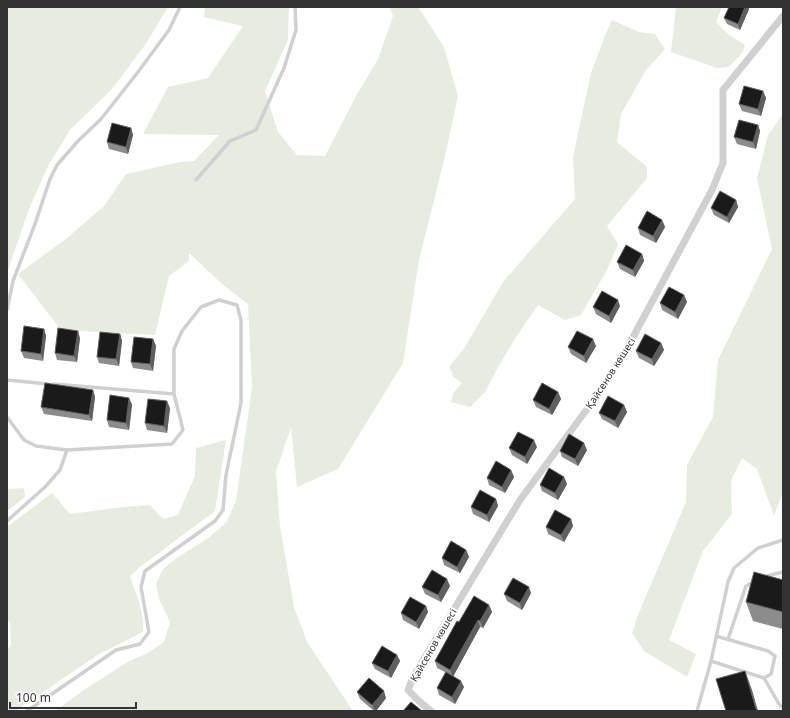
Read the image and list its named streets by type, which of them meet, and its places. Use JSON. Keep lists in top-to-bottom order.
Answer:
{
  "streets": {
    "street": ["Қайсенов көшесі"]
  },
  "scale_bar": "100 m"
}
